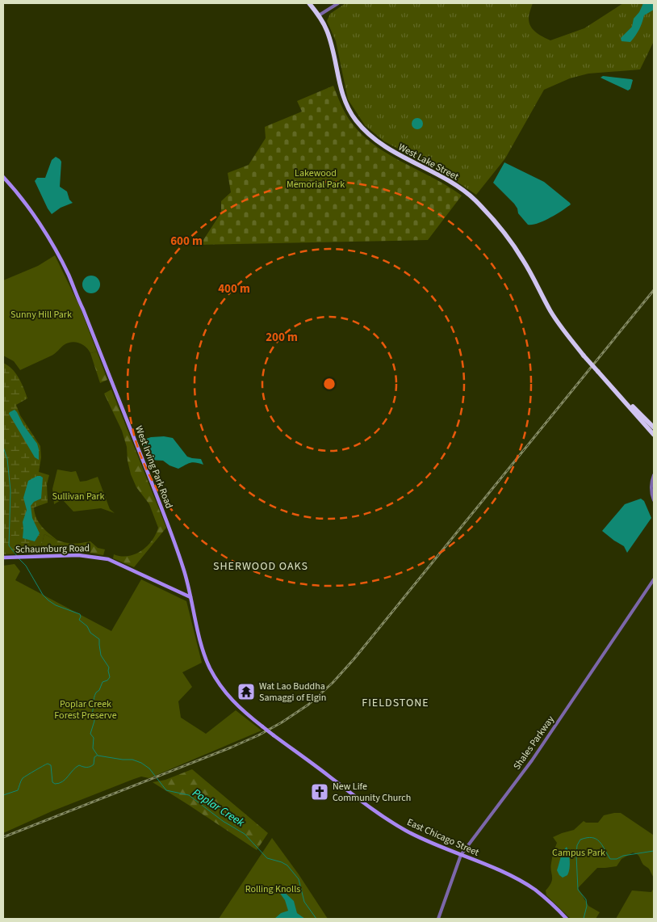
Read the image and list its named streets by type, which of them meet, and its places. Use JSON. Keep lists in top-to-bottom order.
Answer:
{
  "streets": {
    "highway": ["West Lake Street"],
    "main road": ["West Irving Park Road", "Schaumburg Road", "East Chicago Street"],
    "street": ["Shales Parkway"]
  },
  "crossings": [
    ["West Irving Park Road", "Schaumburg Road"],
    ["West Irving Park Road", "East Chicago Street"],
    ["Shales Parkway", "East Chicago Street"]
  ],
  "districts": ["SHERWOOD OAKS", "FIELDSTONE"],
  "water": ["Poplar Creek"],
  "parks": [
    "Lakewood Memorial Park",
    "Sunny Hill Park",
    "Sullivan Park",
    "Poplar Creek Forest Preserve",
    "Campus Park",
    "Rolling Knolls"
  ],
  "places": {
    "temple": ["Wat Lao Buddha Samaggi of Elgin"],
    "church": ["New Life Community Church"]
  },
  "rings": ["600 m", "400 m", "200 m"]
}
